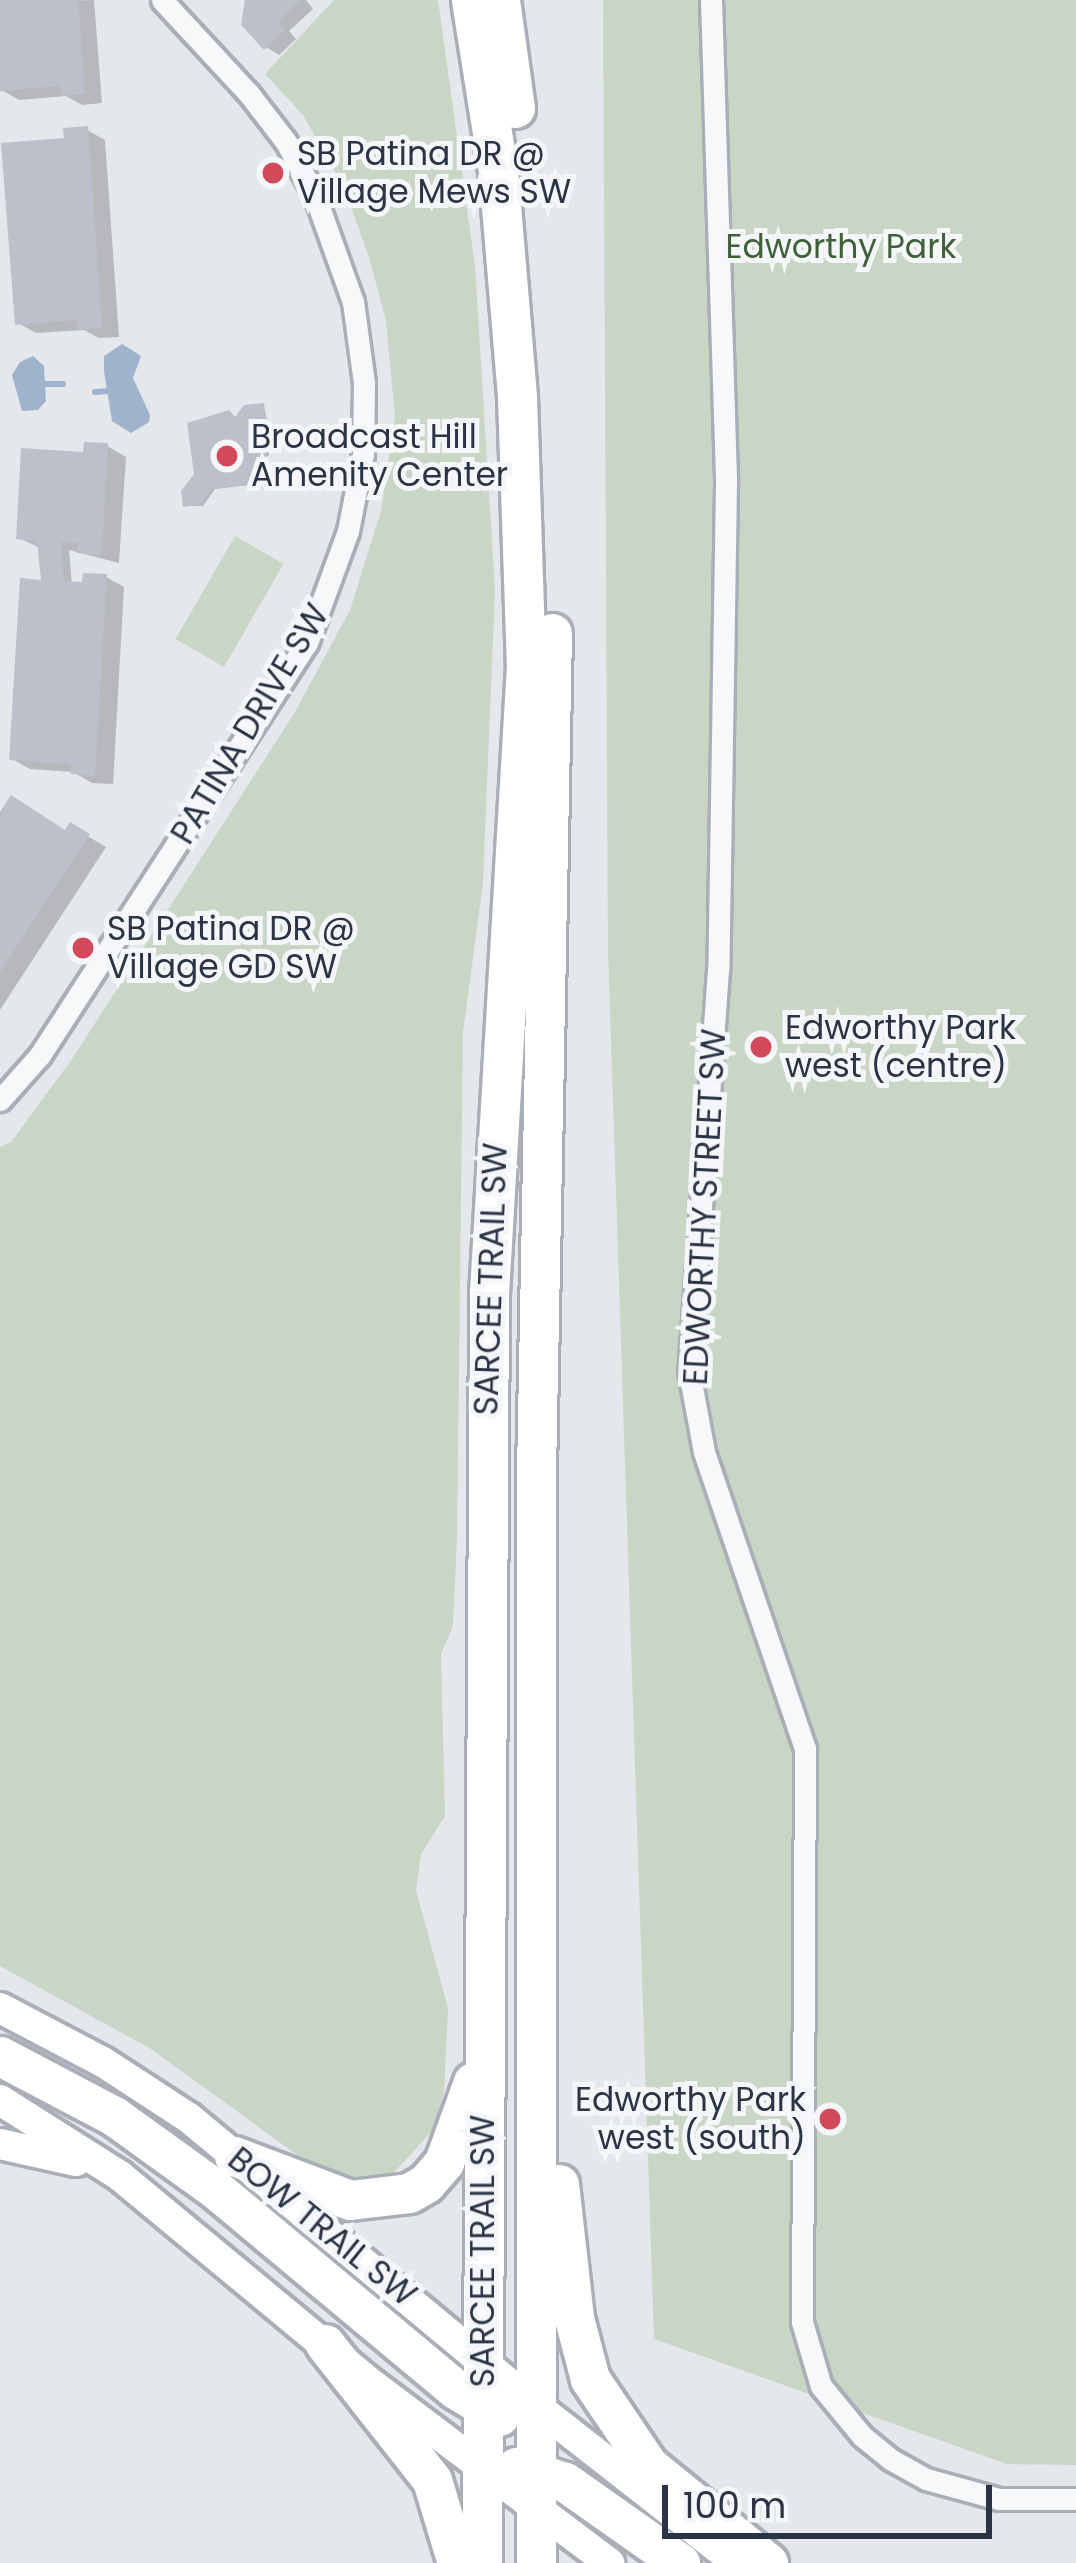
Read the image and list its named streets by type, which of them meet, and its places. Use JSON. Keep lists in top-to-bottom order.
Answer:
{
  "streets": {
    "highway": ["SARCEE TRAIL SW"],
    "main road": ["BOW TRAIL SW"],
    "street": ["PATINA DRIVE SW", "EDWORTHY STREET SW"]
  },
  "crossings": [
    ["SARCEE TRAIL SW", "BOW TRAIL SW"]
  ],
  "parks": ["Edworthy Park"],
  "places": [
    "SB Patina DR @ Village Mews SW",
    "Broadcast Hill Amenity Center",
    "SB Patina DR @ Village GD SW",
    "Edworthy Park west (centre)",
    "Edworthy Park west (south)"
  ],
  "scale_bar": "100 m"
}
